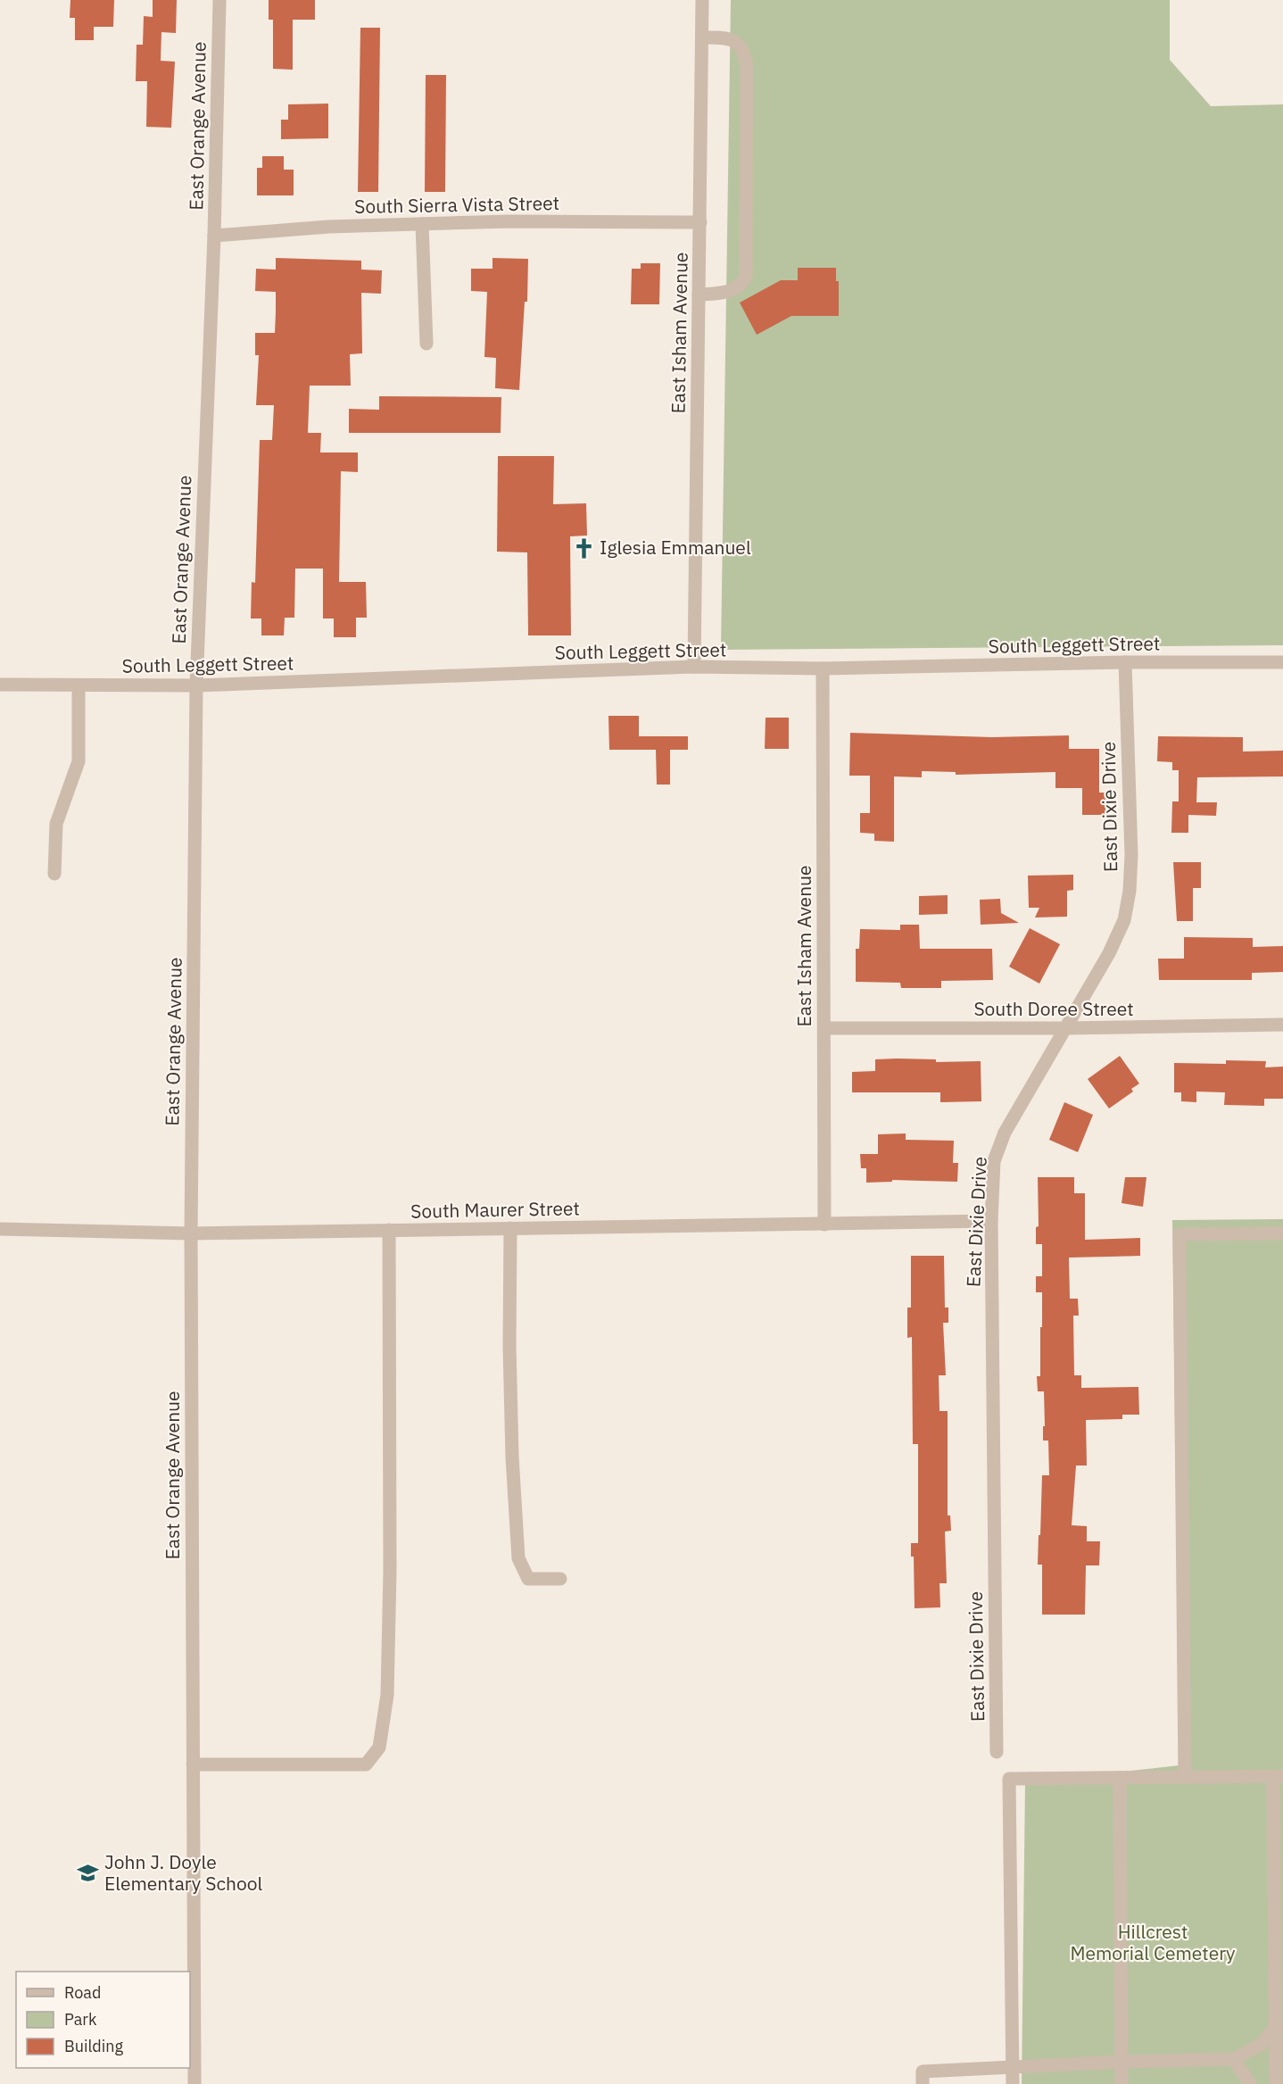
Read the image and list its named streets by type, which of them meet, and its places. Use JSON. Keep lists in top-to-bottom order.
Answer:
{
  "streets": {
    "street": [
      "East Orange Avenue",
      "South Sierra Vista Street",
      "East Isham Avenue",
      "South Leggett Street",
      "East Dixie Drive",
      "South Doree Street",
      "South Maurer Street"
    ]
  },
  "crossings": [
    ["East Orange Avenue", "South Sierra Vista Street"],
    ["East Orange Avenue", "South Leggett Street"],
    ["East Orange Avenue", "South Maurer Street"],
    ["South Sierra Vista Street", "East Isham Avenue"],
    ["East Isham Avenue", "South Leggett Street"],
    ["East Isham Avenue", "South Doree Street"],
    ["East Isham Avenue", "South Maurer Street"],
    ["South Leggett Street", "East Dixie Drive"],
    ["East Dixie Drive", "South Doree Street"],
    ["East Dixie Drive", "South Maurer Street"]
  ],
  "parks": ["Hillcrest Memorial Cemetery"],
  "places": {
    "church": ["Iglesia Emmanuel"],
    "school or university": ["John J. Doyle Elementary School"]
  },
  "legend": ["Road", "Park", "Building"]
}
